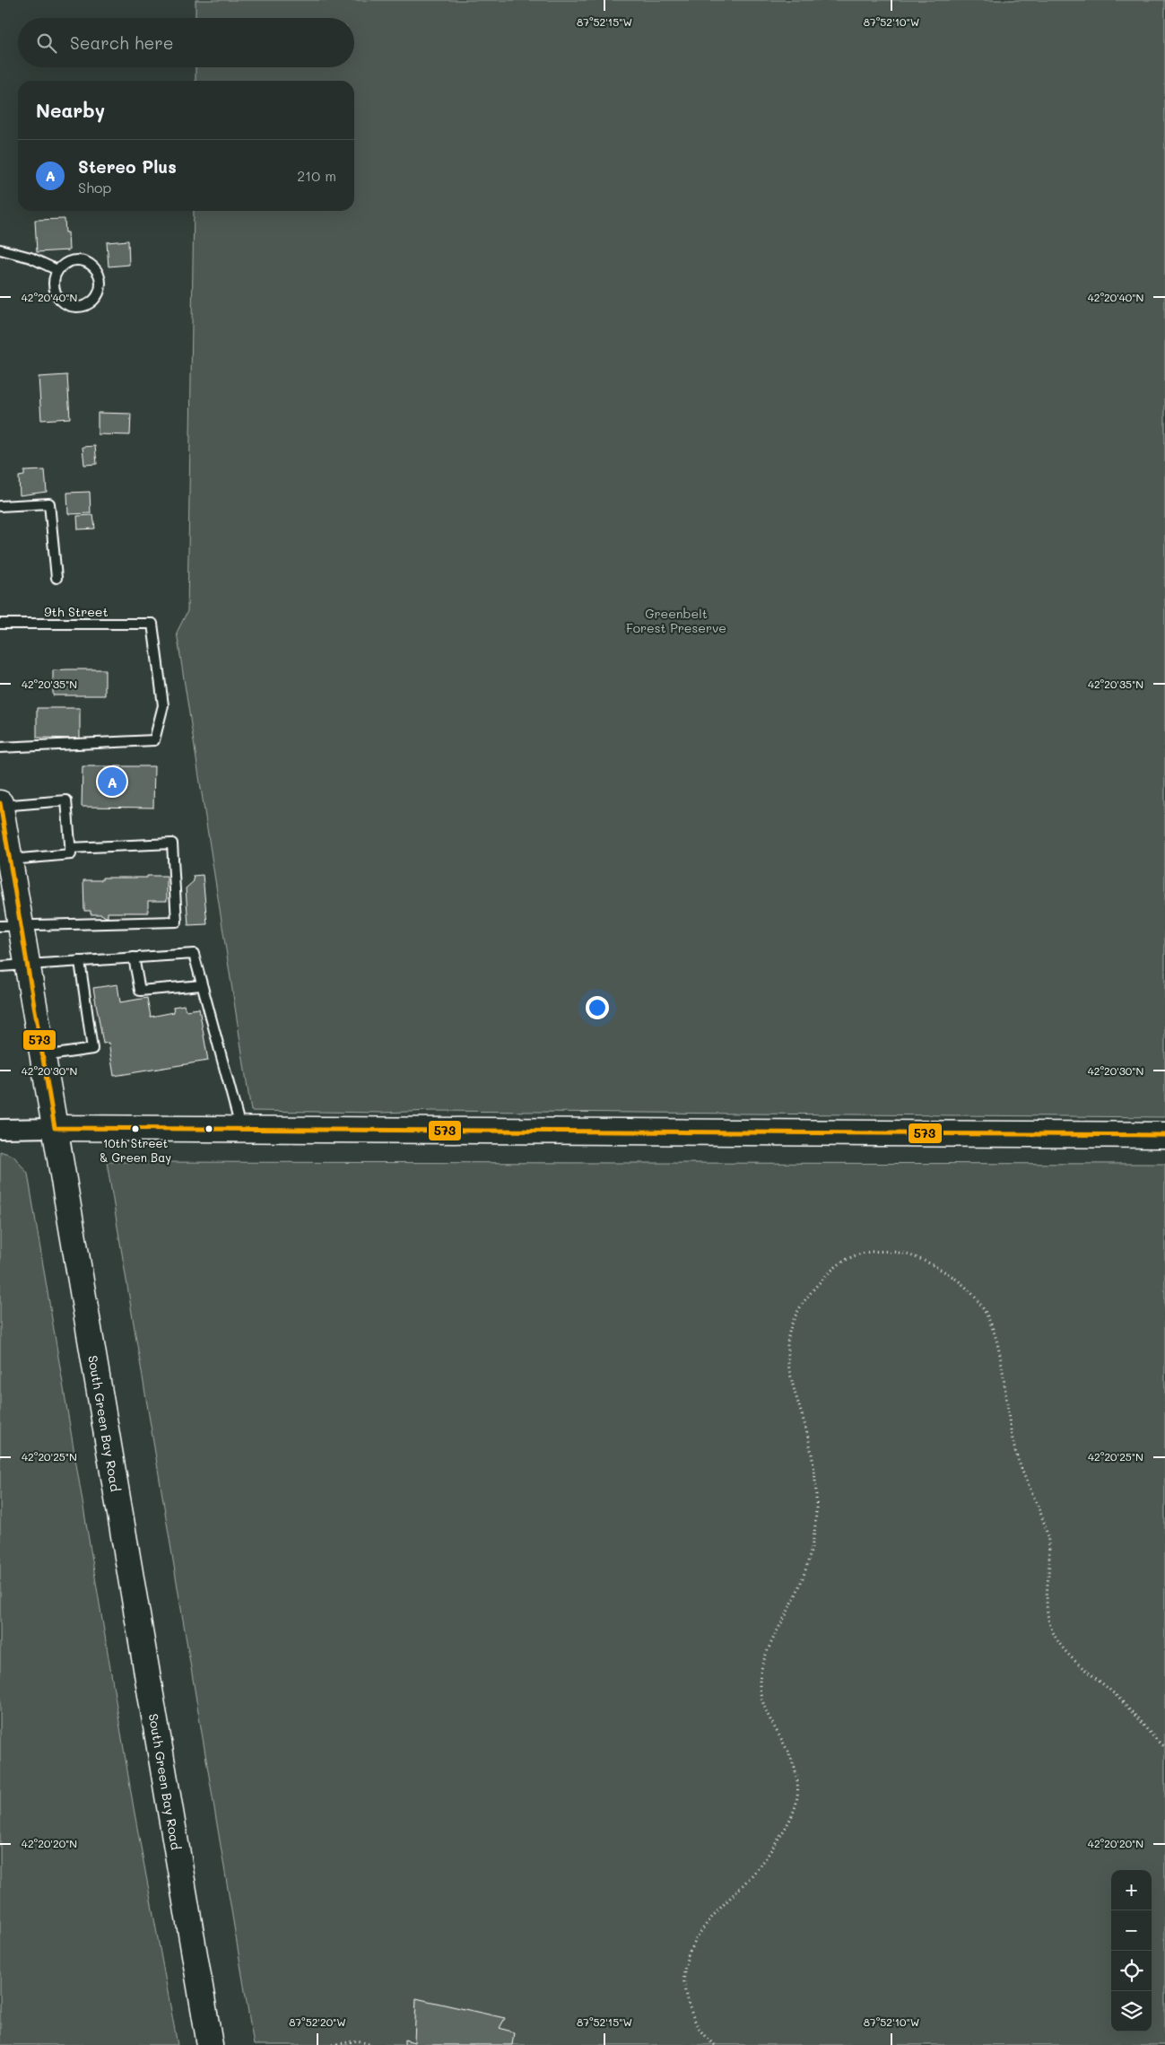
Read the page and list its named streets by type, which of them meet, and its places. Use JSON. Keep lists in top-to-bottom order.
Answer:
{
  "streets": {
    "main road": ["South Green Bay Road"],
    "lane": ["9th Street"]
  },
  "parks": ["Greenbelt Forest Preserve"],
  "places": ["10th Street & Green Bay"],
  "lines": ["transit line 573"],
  "page": {
    "search": "Search here",
    "heading": "Nearby",
    "list": [
      {
        "mark": "A",
        "name": "Stereo Plus",
        "note": "Shop",
        "value": "210 m"
      }
    ],
    "pins": "A",
    "map_buttons": ["+", "−"]
  },
  "coordinates": [
    "87°52'15\"W",
    "87°52'10\"W",
    "42°20'40\"N",
    "42°20'35\"N",
    "42°20'30\"N",
    "42°20'25\"N",
    "42°20'20\"N",
    "87°52'20\"W"
  ]
}
